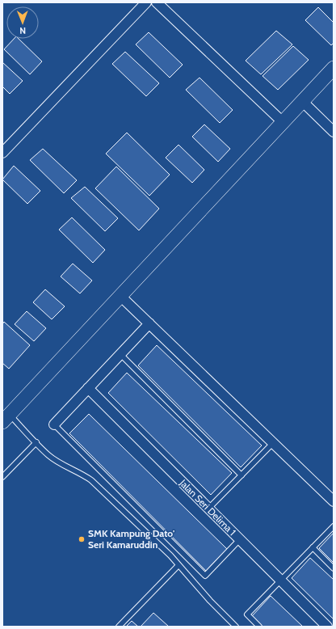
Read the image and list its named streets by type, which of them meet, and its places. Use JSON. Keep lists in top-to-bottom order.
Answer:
{
  "streets": {
    "street": ["Jalan Seri Delima 1"]
  },
  "places": ["SMK Kampung Dato' Seri Kamaruddin"],
  "north": "bottom"
}
